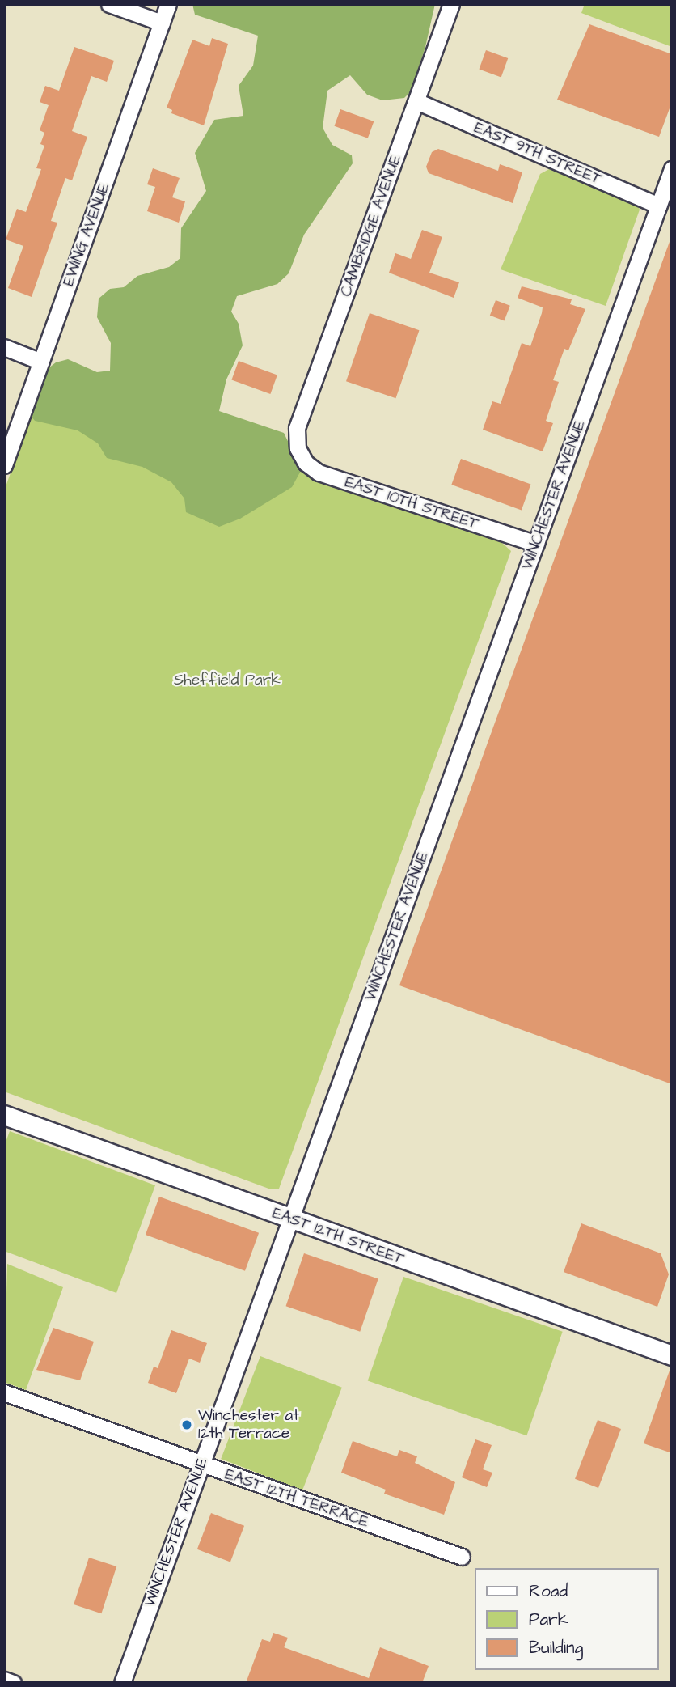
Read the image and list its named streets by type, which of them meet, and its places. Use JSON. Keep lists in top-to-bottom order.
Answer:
{
  "streets": {
    "street": [
      "EAST 9TH STREET",
      "CAMBRIDGE AVENUE",
      "EWING AVENUE",
      "WINCHESTER AVENUE",
      "EAST 10TH STREET",
      "EAST 12TH STREET",
      "EAST 12TH TERRACE"
    ]
  },
  "crossings": [
    ["EAST 9TH STREET", "CAMBRIDGE AVENUE"],
    ["EAST 9TH STREET", "WINCHESTER AVENUE"],
    ["CAMBRIDGE AVENUE", "EAST 10TH STREET"],
    ["WINCHESTER AVENUE", "EAST 10TH STREET"],
    ["WINCHESTER AVENUE", "EAST 12TH STREET"],
    ["WINCHESTER AVENUE", "EAST 12TH TERRACE"]
  ],
  "parks": ["Sheffield Park"],
  "places": ["Winchester at 12th Terrace"],
  "legend": ["Road", "Park", "Building"]
}
